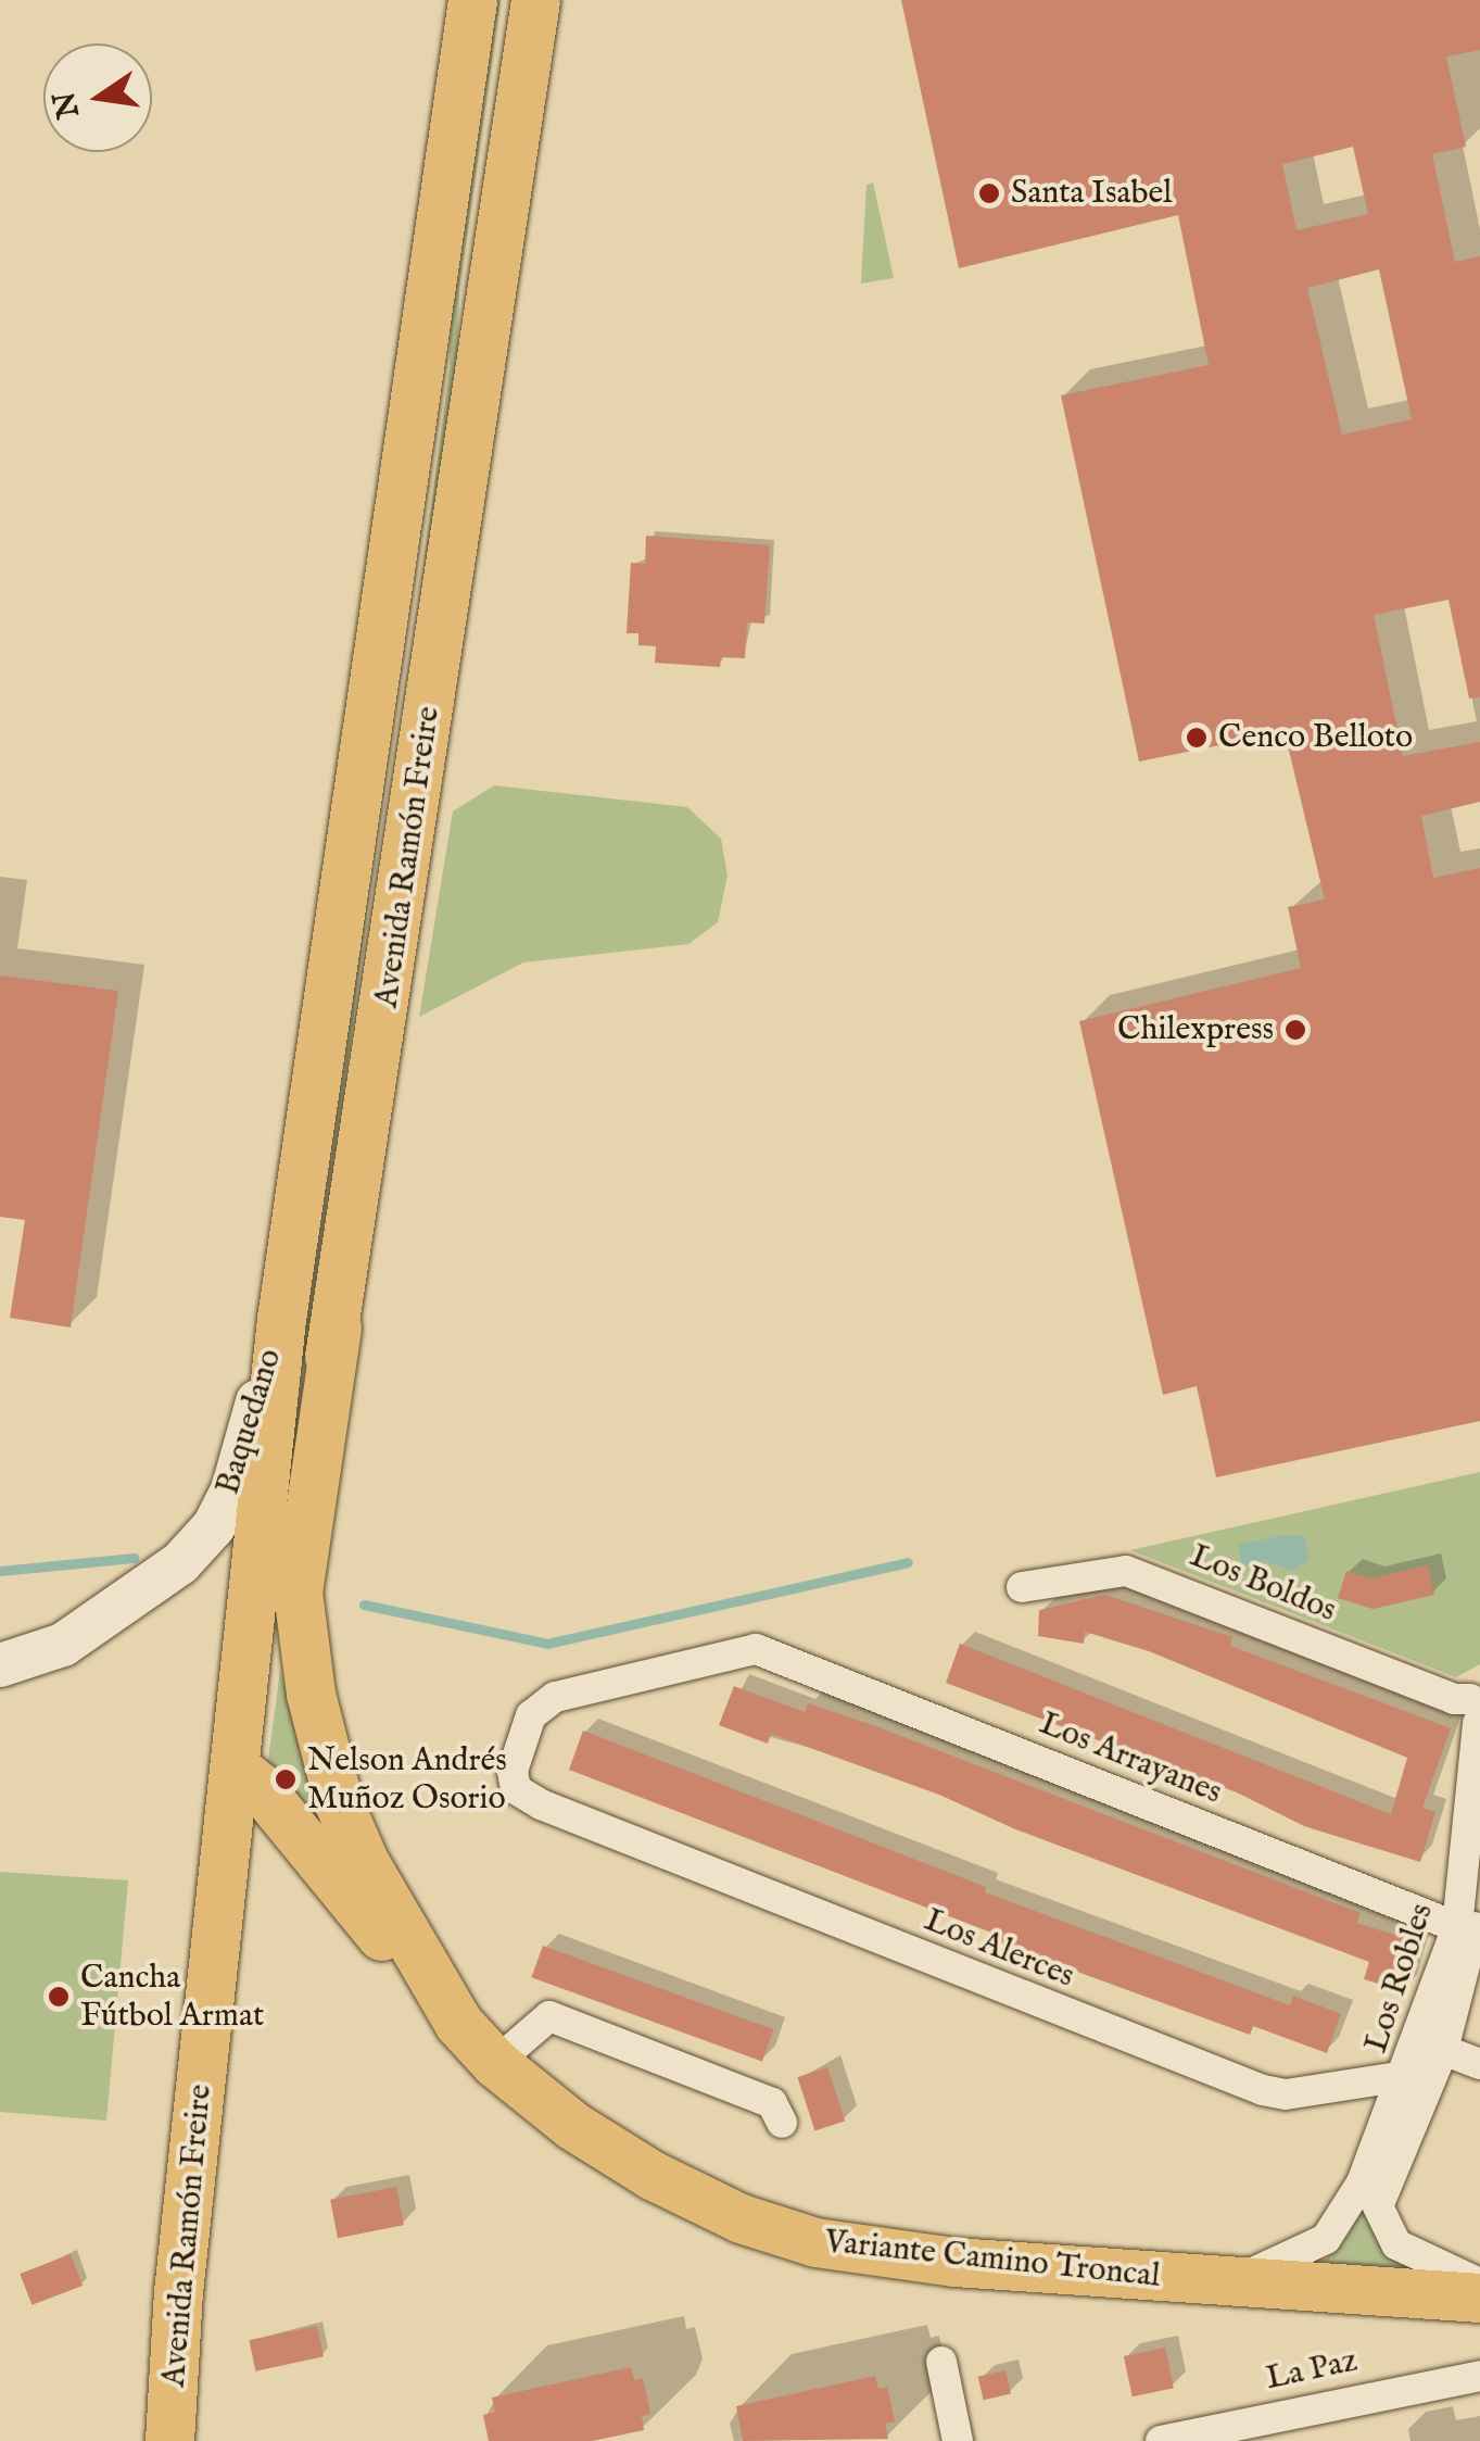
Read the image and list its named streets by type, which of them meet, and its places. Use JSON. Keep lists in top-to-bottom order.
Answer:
{
  "streets": {
    "main road": ["Avenida Ramón Freire", "Variante Camino Troncal"],
    "street": [
      "Baquedano",
      "Los Boldos",
      "Los Arrayanes",
      "Los Alerces",
      "Los Robles",
      "La Paz"
    ]
  },
  "crossings": [
    ["Avenida Ramón Freire", "Baquedano"],
    ["Avenida Ramón Freire", "Variante Camino Troncal"],
    ["Los Boldos", "Los Robles"],
    ["Los Arrayanes", "Los Alerces"],
    ["Los Arrayanes", "Los Robles"],
    ["Los Alerces", "Los Robles"],
    ["Los Robles", "Variante Camino Troncal"]
  ],
  "places": [
    "Santa Isabel",
    "Cenco Belloto",
    "Chilexpress",
    "Nelson Andrés Muñoz Osorio",
    "Cancha Fútbol Armat"
  ],
  "north": "left"
}
